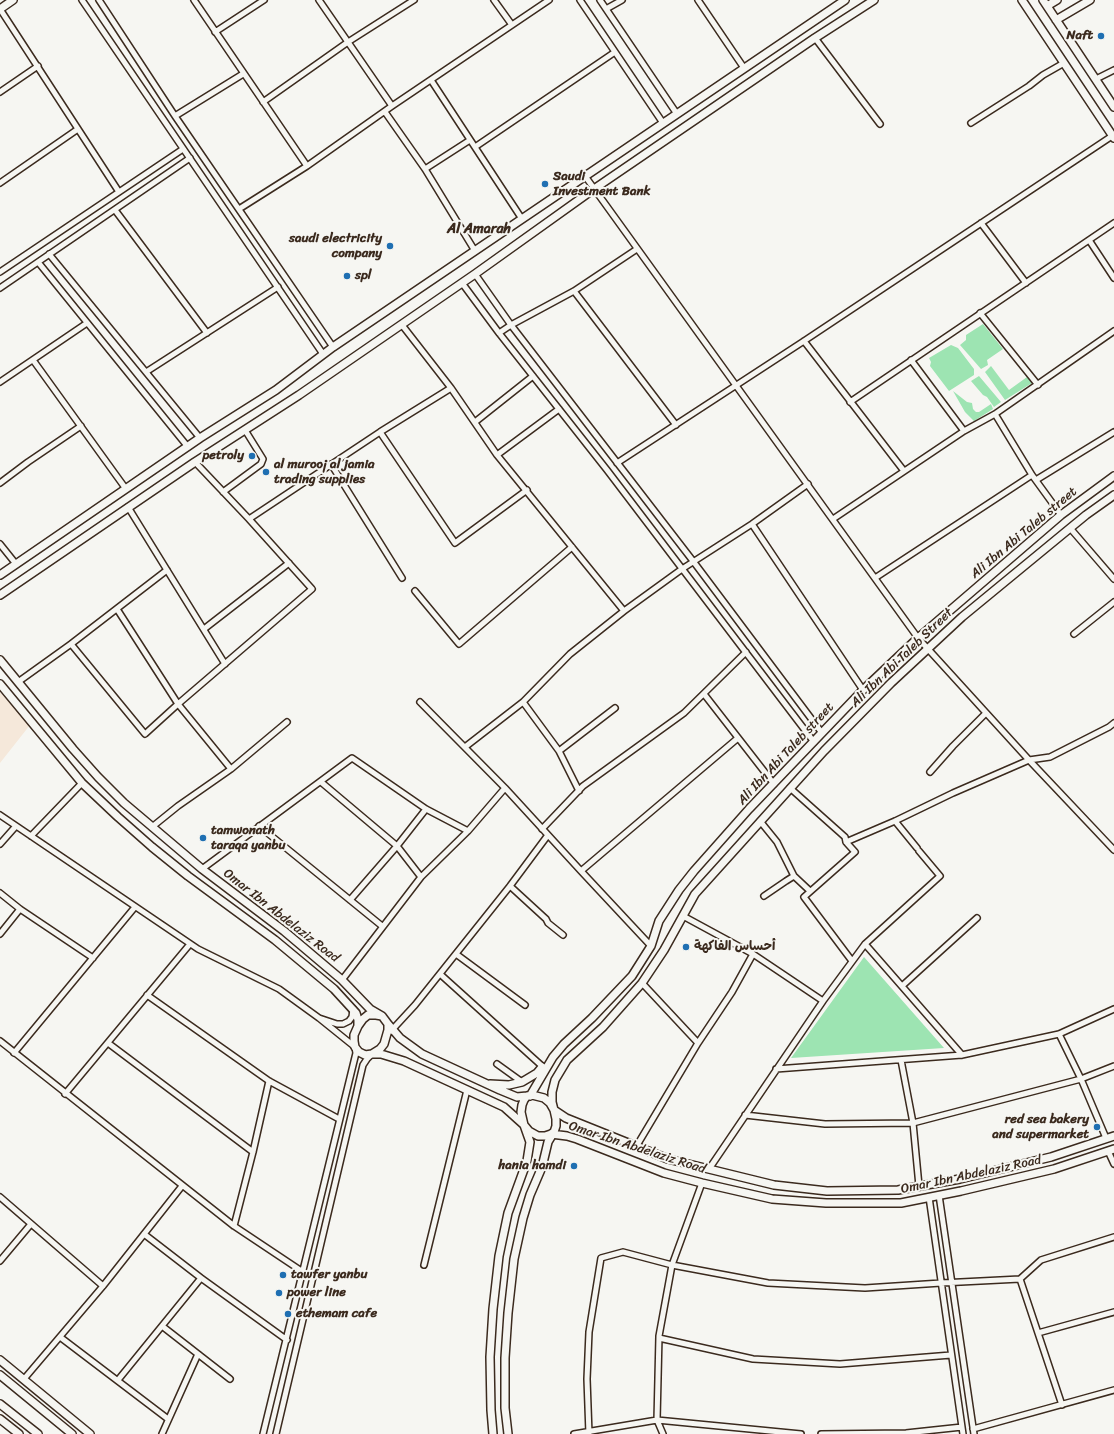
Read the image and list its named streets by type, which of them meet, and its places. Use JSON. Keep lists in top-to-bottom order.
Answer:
{
  "streets": {
    "main road": ["Ali Ibn Abi Taleb street", "Ali Ibn Abi Taleb Street", "Omar Ibn Abdelaziz Road"]
  },
  "crossings": [
    ["Ali Ibn Abi Taleb street", "Ali Ibn Abi Taleb Street"],
    ["Ali Ibn Abi Taleb street", "Omar Ibn Abdelaziz Road"],
    ["Ali Ibn Abi Taleb Street", "Omar Ibn Abdelaziz Road"]
  ],
  "districts": ["Al Amarah"],
  "places": [
    "Naft",
    "Saudi Investment Bank",
    "saudi electricity company",
    "spl",
    "petroly",
    "al murooj al jamia trading supplies",
    "tamwonath taraqa yanbu",
    "أحساس الفاكهة",
    "red sea bakery and supermarket",
    "hania hamdi",
    "tawfer yanbu",
    "power line",
    "ethemam cafe"
  ]
}
